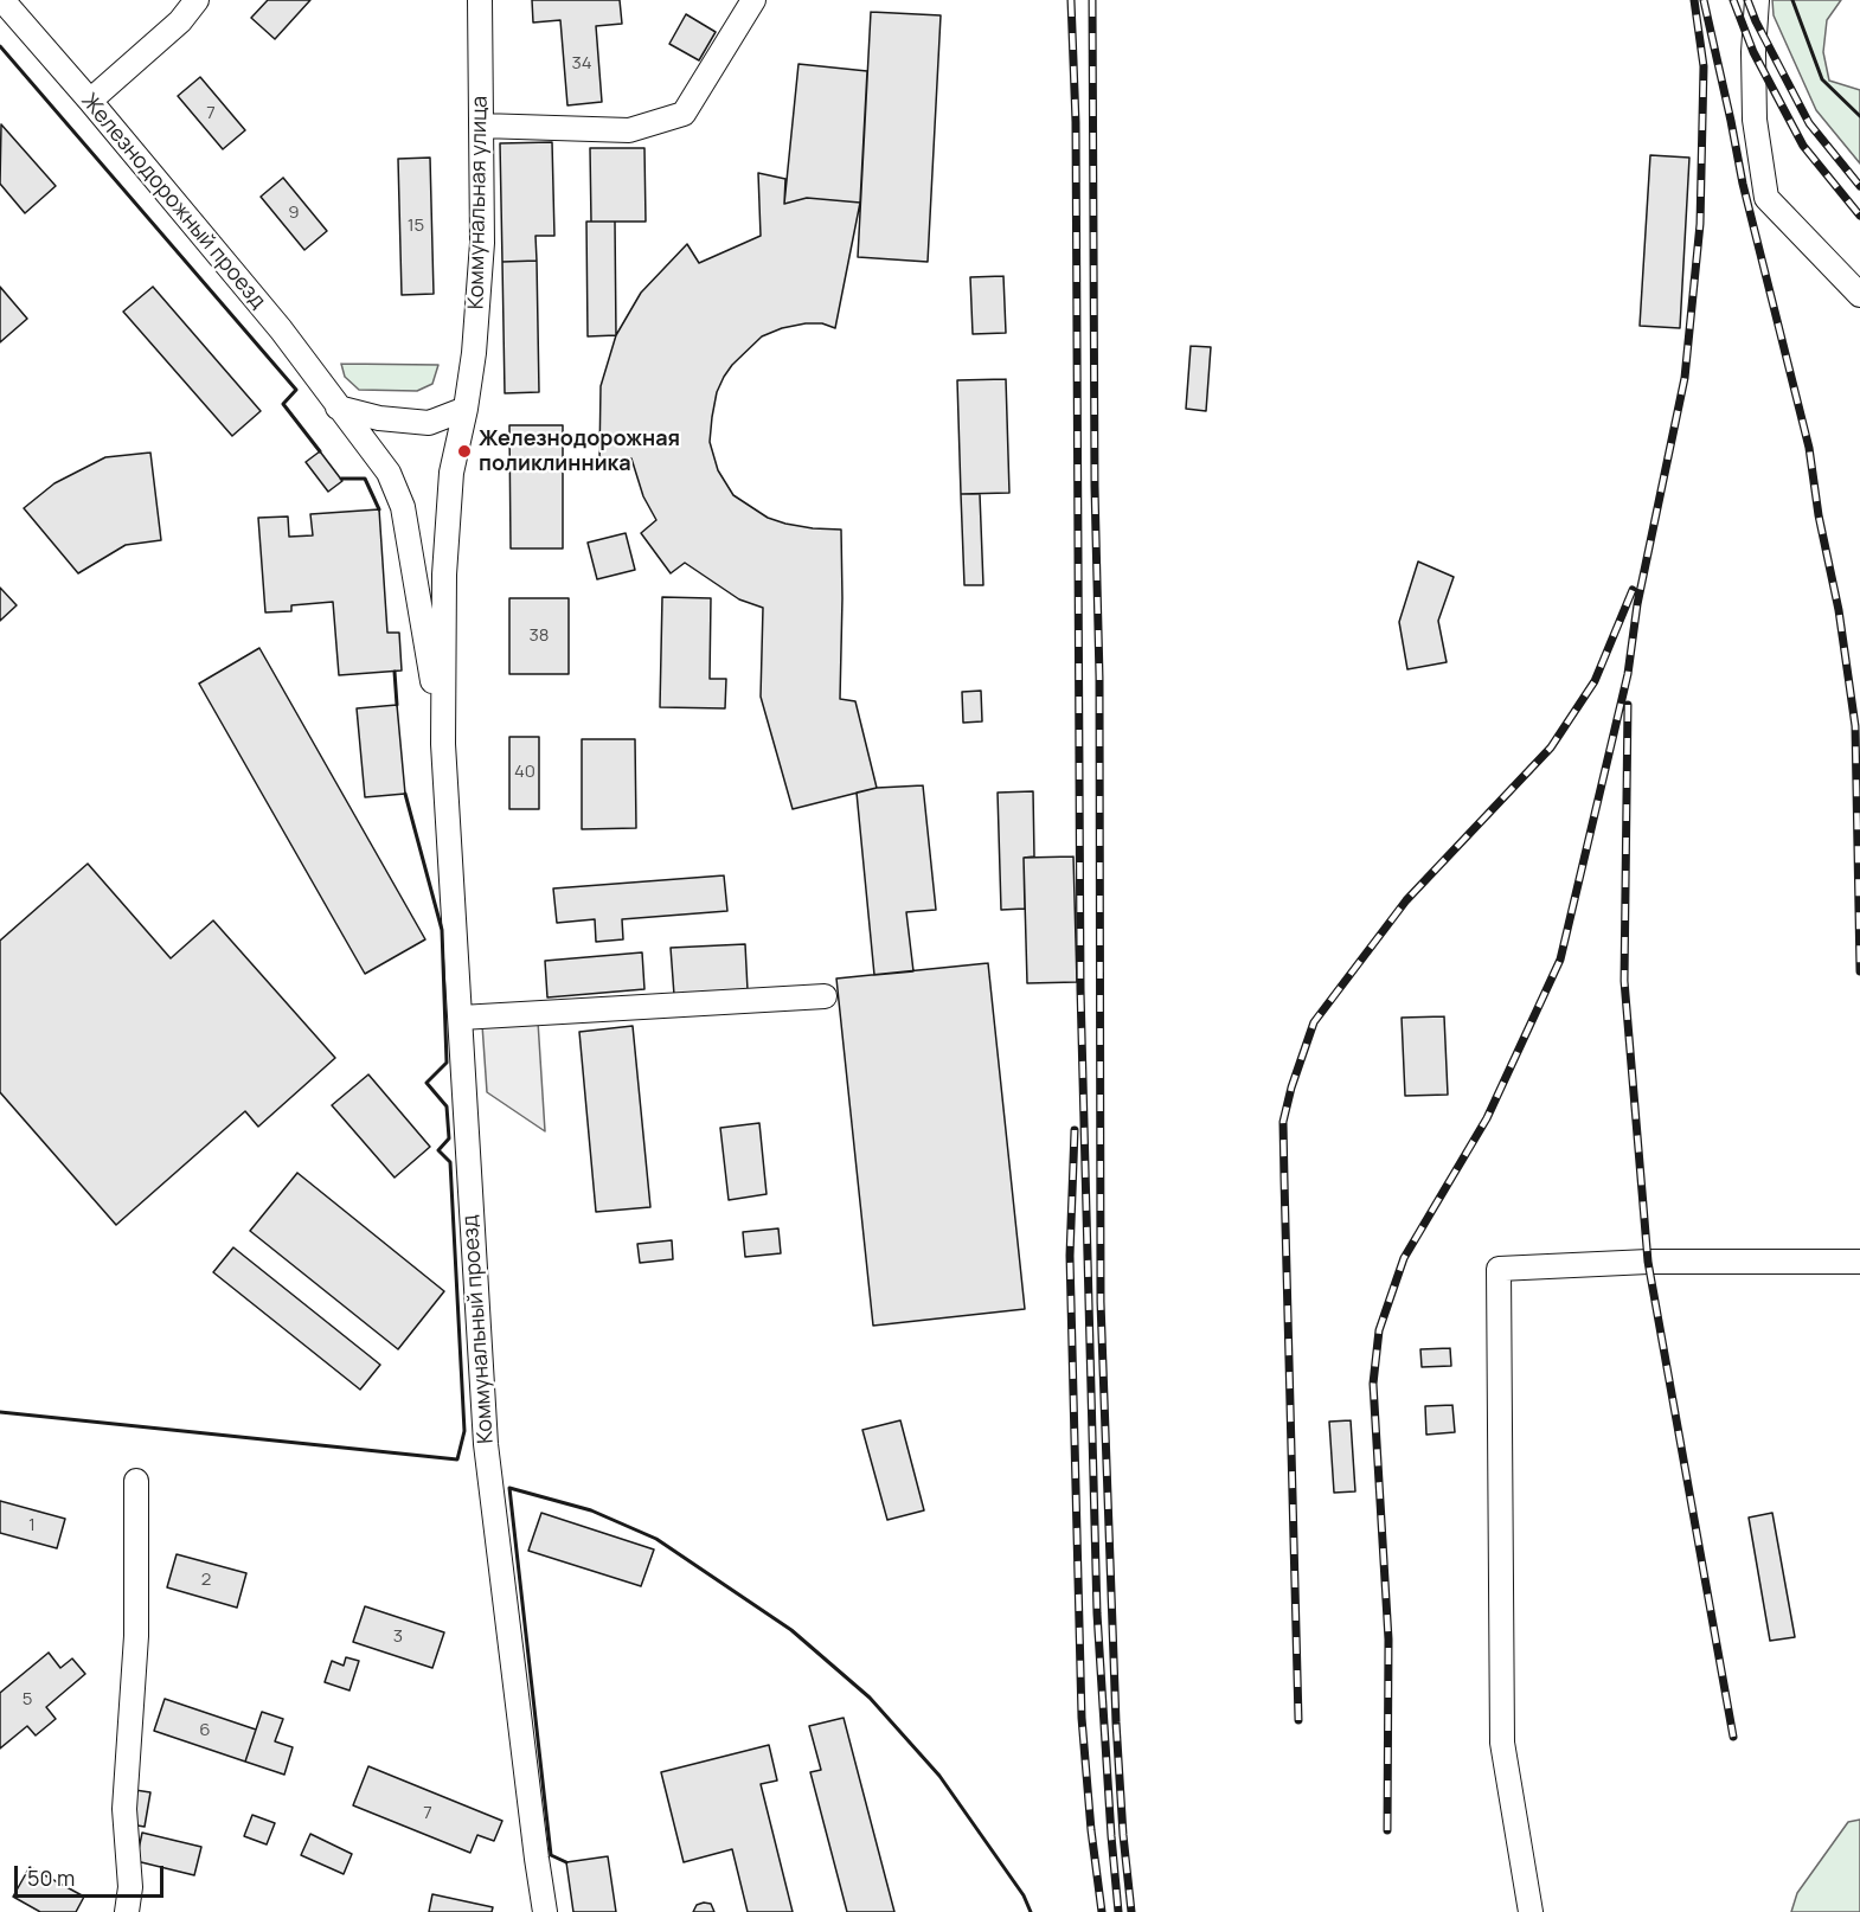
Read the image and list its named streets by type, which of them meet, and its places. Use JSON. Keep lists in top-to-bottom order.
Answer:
{
  "streets": {
    "street": ["Железнодорожный проезд", "Коммунальная улица", "Коммунальный проезд"]
  },
  "crossings": [
    ["Железнодорожный проезд", "Коммунальная улица"],
    ["Железнодорожный проезд", "Коммунальный проезд"],
    ["Коммунальная улица", "Коммунальный проезд"]
  ],
  "places": ["Железнодорожная поликлинника"],
  "house_numbers": [
    "34",
    "7",
    "9",
    "15",
    "38",
    "40",
    "1",
    "2",
    "3",
    "5",
    "6",
    "7"
  ],
  "scale_bar": "50 m"
}
